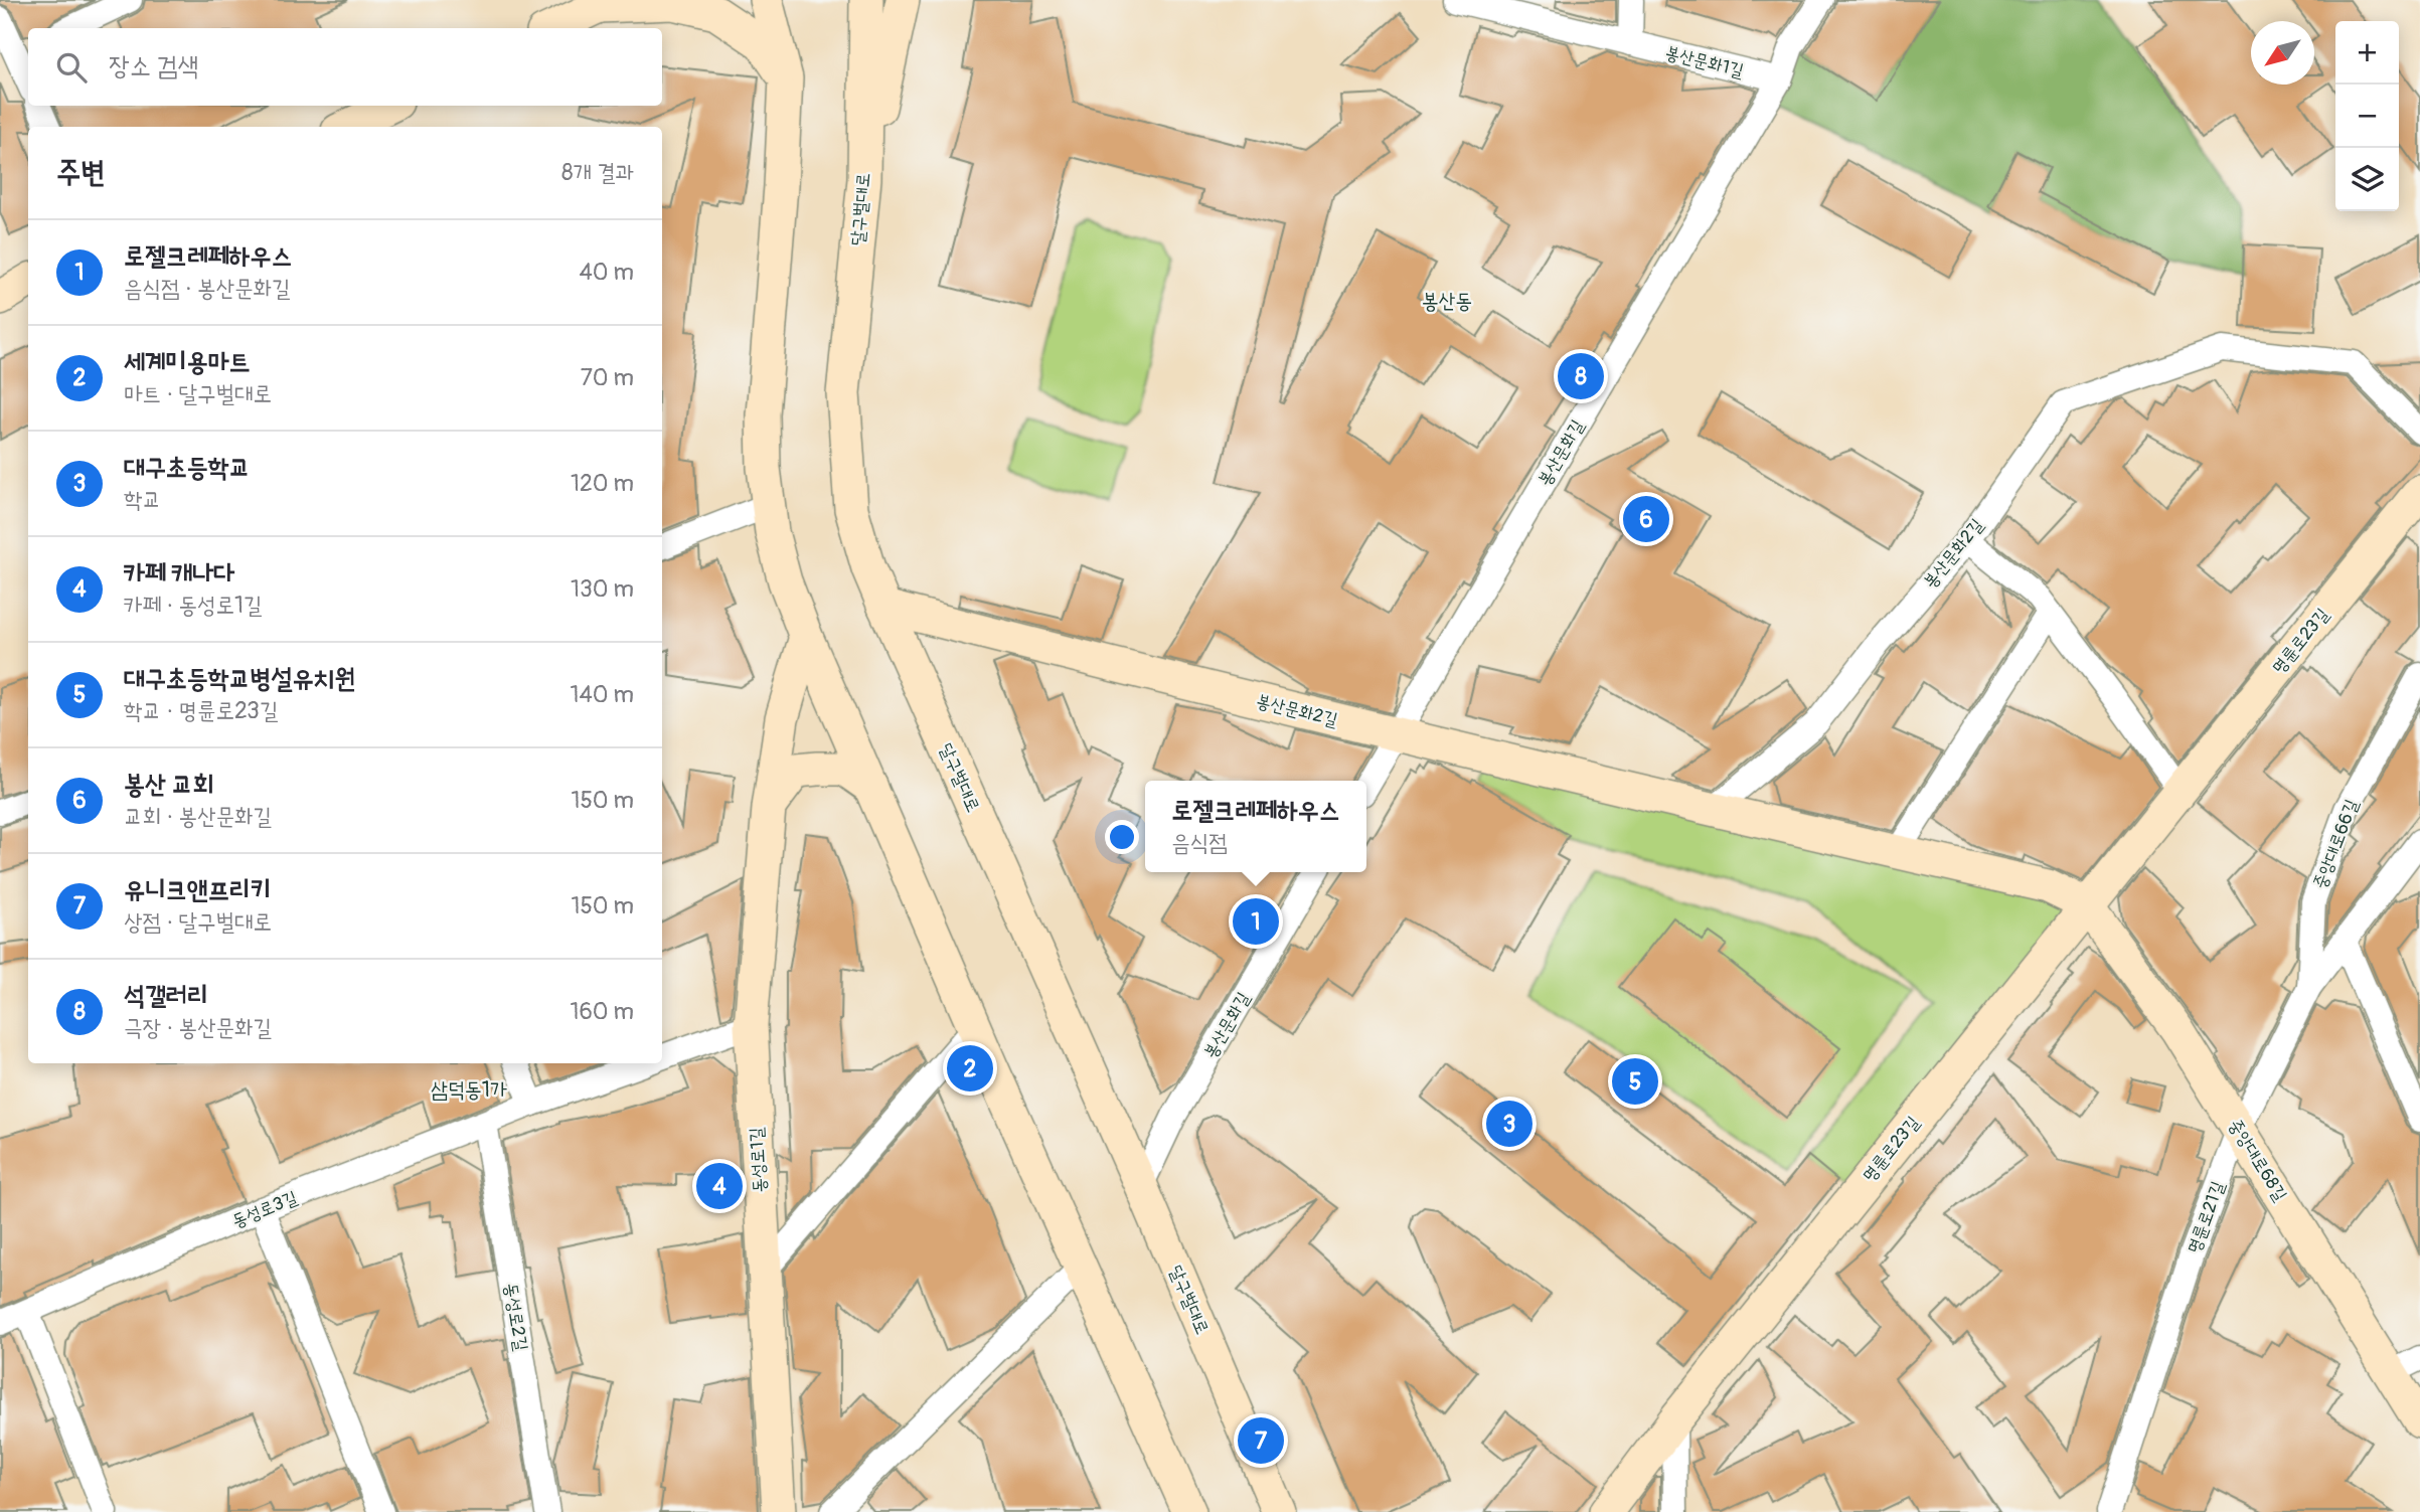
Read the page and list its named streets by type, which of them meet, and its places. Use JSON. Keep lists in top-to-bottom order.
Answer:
{
  "streets": {
    "street": [
      "봉산문화1길",
      "달구벌대로",
      "봉산문화길",
      "봉산문화2길",
      "명륜로23길",
      "중앙대로66길",
      "동성로1길",
      "중앙대로68길",
      "동성로3길",
      "명륜로21길",
      "동성로2길"
    ]
  },
  "crossings": [
    ["봉산문화1길", "봉산문화길"],
    ["달구벌대로", "봉산문화길"],
    ["달구벌대로", "봉산문화2길"],
    ["봉산문화길", "봉산문화2길"],
    ["봉산문화2길", "명륜로23길"],
    ["봉산문화2길", "중앙대로68길"],
    ["명륜로23길", "중앙대로68길"],
    ["중앙대로66길", "명륜로21길"],
    ["중앙대로68길", "명륜로21길"],
    ["동성로3길", "동성로2길"]
  ],
  "districts": ["봉산동", "삼덕동1가"],
  "north": "bottom left",
  "page": {
    "map_buttons": ["+", "−"],
    "search": "장소 검색",
    "heading": ["주변", "8개 결과"],
    "list": [
      {
        "mark": "1",
        "name": "로젤크레페하우스",
        "note": "음식점 · 봉산문화길",
        "value": "40 m"
      },
      {
        "mark": "2",
        "name": "세계미용마트",
        "note": "마트 · 달구벌대로",
        "value": "70 m"
      },
      {
        "mark": "3",
        "name": "대구초등학교",
        "note": "학교",
        "value": "120 m"
      },
      {
        "mark": "4",
        "name": "카페 캐나다",
        "note": "카페 · 동성로1길",
        "value": "130 m"
      },
      {
        "mark": "5",
        "name": "대구초등학교병설유치원",
        "note": "학교 · 명륜로23길",
        "value": "140 m"
      },
      {
        "mark": "6",
        "name": "봉산 교회",
        "note": "교회 · 봉산문화길",
        "value": "150 m"
      },
      {
        "mark": "7",
        "name": "유니크앤프리키",
        "note": "상점 · 달구벌대로",
        "value": "150 m"
      },
      {
        "mark": "8",
        "name": "석갤러리",
        "note": "극장 · 봉산문화길",
        "value": "160 m"
      }
    ],
    "pins": [
      "8",
      "6",
      "1",
      "2",
      "5",
      "3",
      "4",
      "7"
    ],
    "popup": ["로젤크레페하우스", "음식점"]
  }
}
